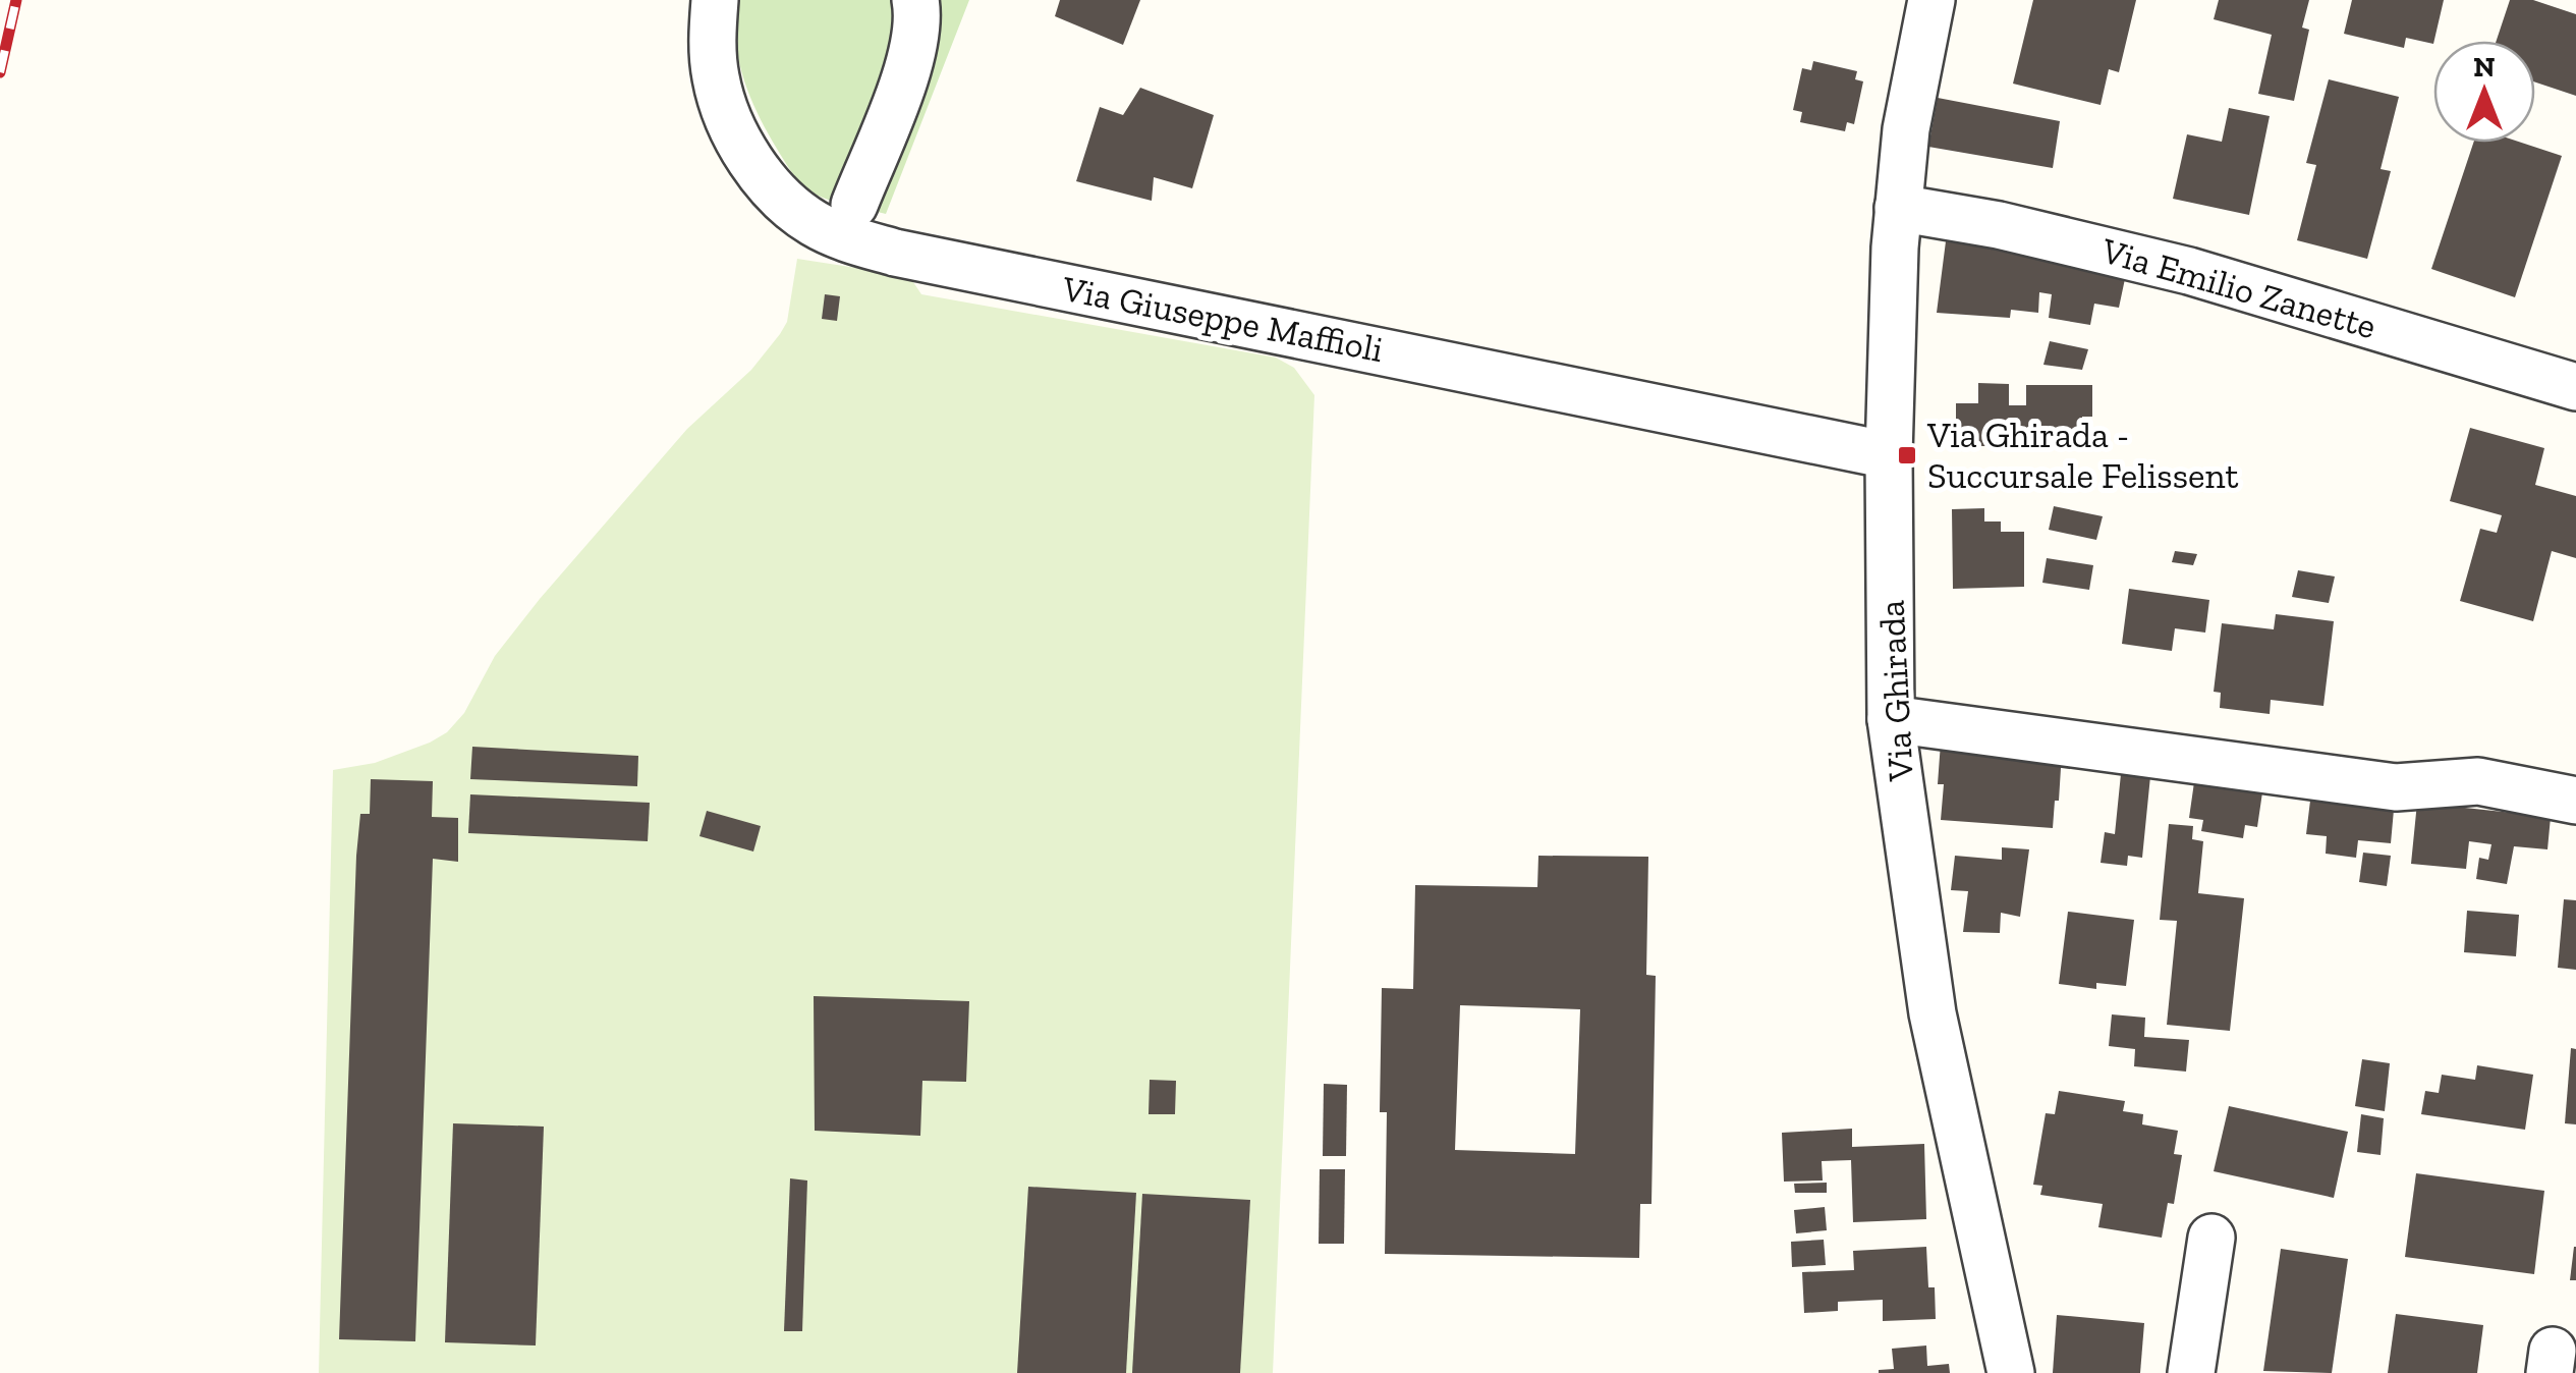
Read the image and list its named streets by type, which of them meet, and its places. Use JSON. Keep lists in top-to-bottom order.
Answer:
{
  "streets": {
    "street": ["Via Emilio Zanette", "Via Giuseppe Maffioli", "Via Ghirada"]
  },
  "crossings": [
    ["Via Emilio Zanette", "Via Ghirada"],
    ["Via Giuseppe Maffioli", "Via Ghirada"]
  ],
  "places": {
    "transit": ["Via Ghirada - Succursale Felissent"]
  },
  "north": "top"
}
